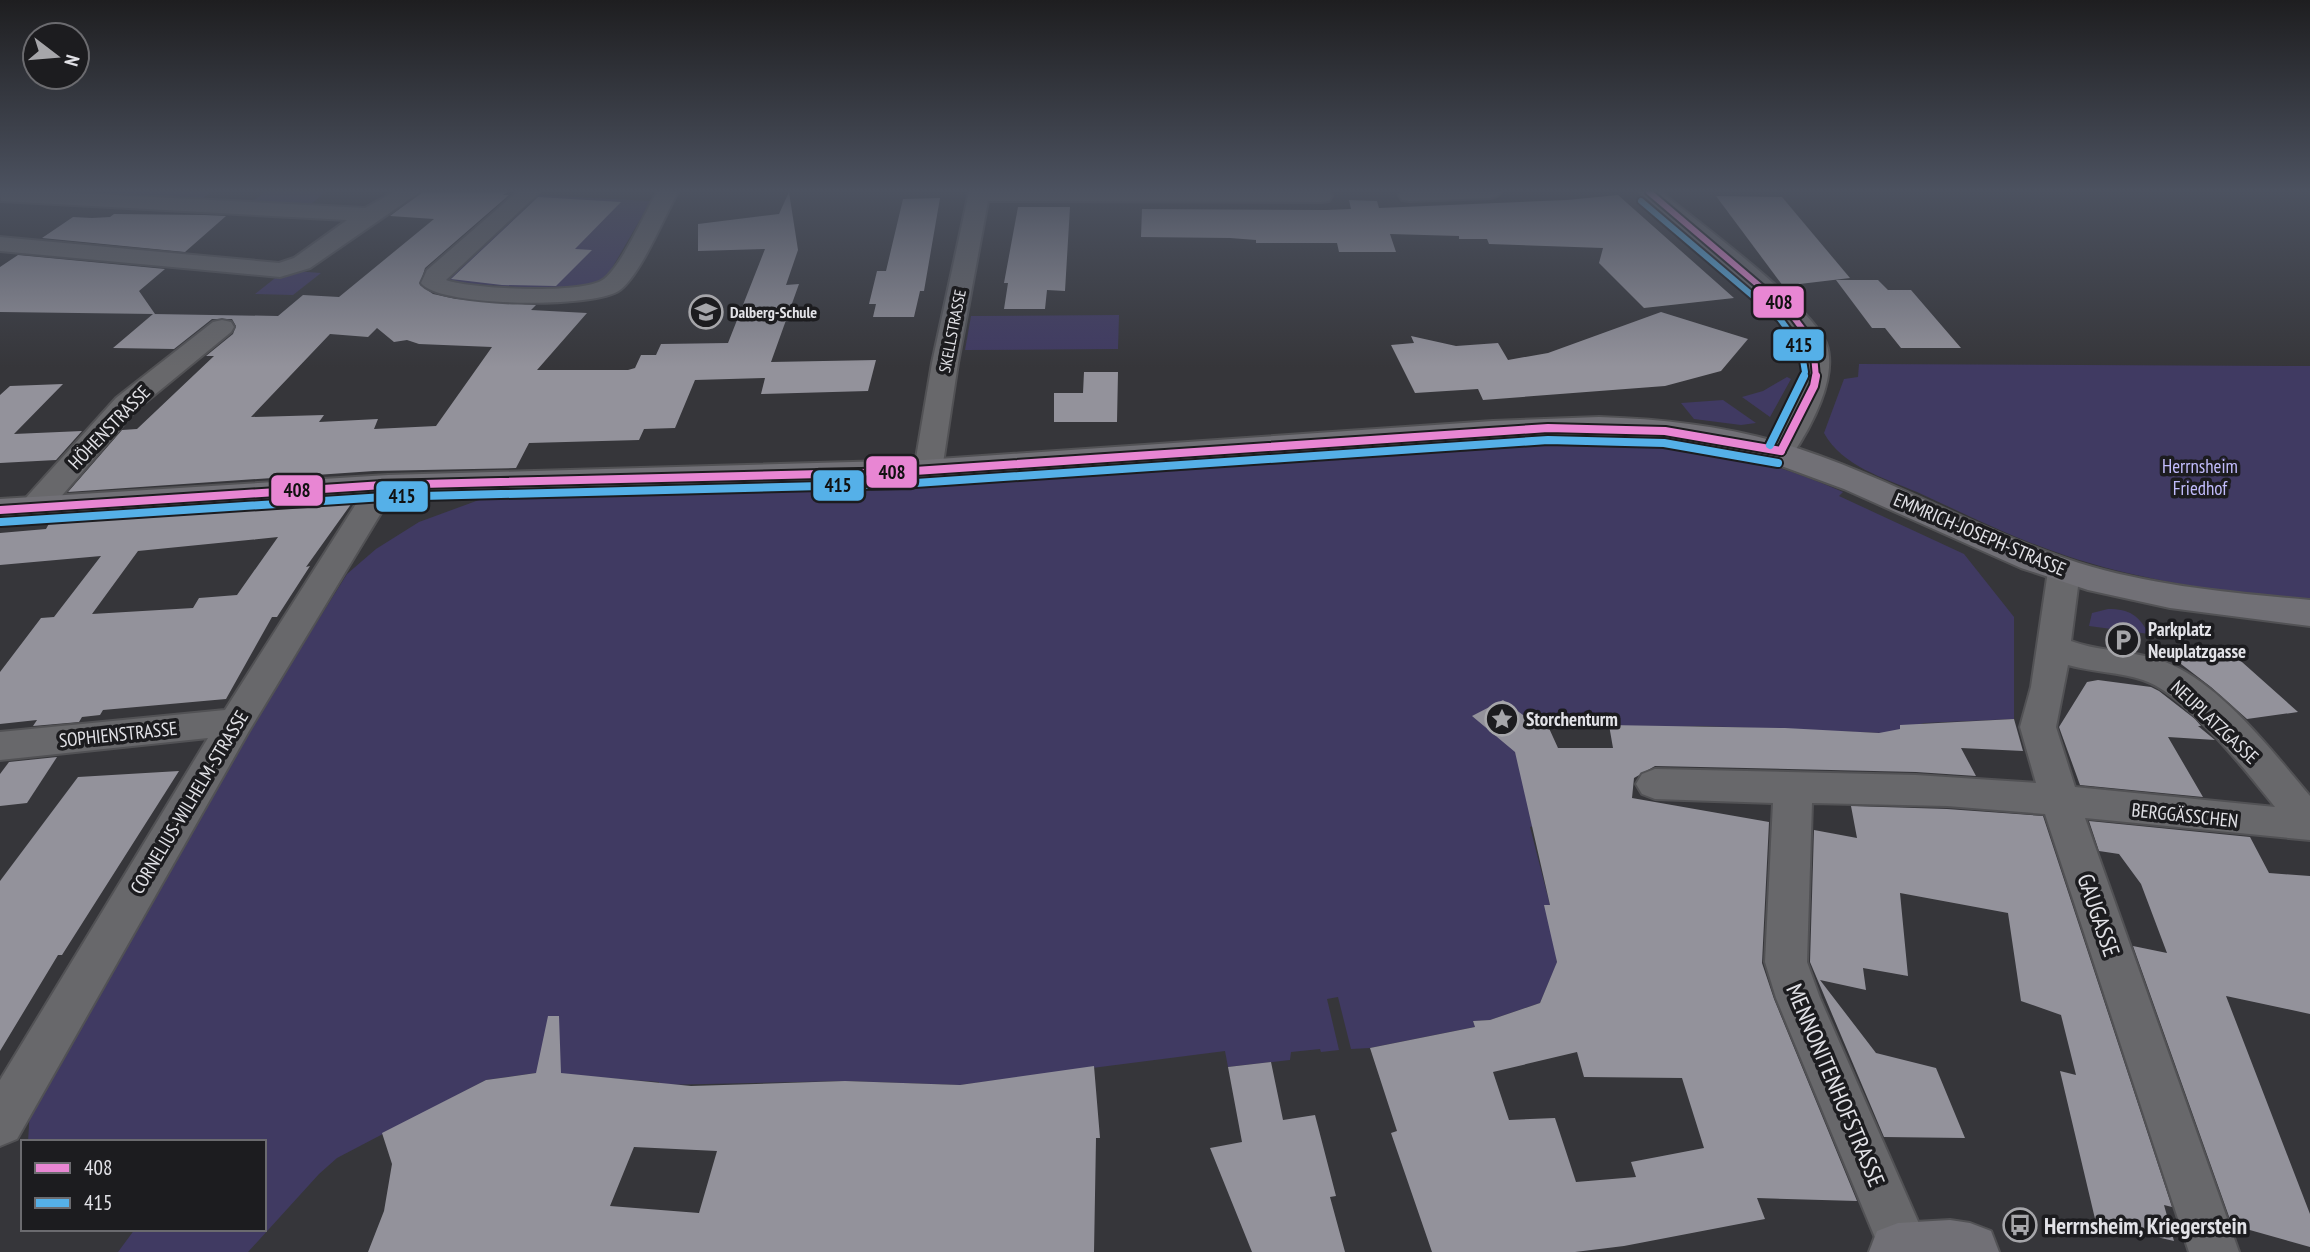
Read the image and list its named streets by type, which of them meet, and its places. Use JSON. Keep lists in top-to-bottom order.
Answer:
{
  "streets": {
    "main road": ["EMMRICH-JOSEPH-STRASSE"],
    "street": [
      "SKELLSTRASSE",
      "HÖHENSTRASSE",
      "NEUPLATZGASSE",
      "SOPHIENSTRASSE",
      "CORNELIUS-WILHELM-STRASSE",
      "BERGGÄSSCHEN",
      "GAUGASSE",
      "MENNONITENHOFSTRASSE"
    ]
  },
  "crossings": [
    ["EMMRICH-JOSEPH-STRASSE", "GAUGASSE"],
    ["NEUPLATZGASSE", "BERGGÄSSCHEN"],
    ["NEUPLATZGASSE", "GAUGASSE"],
    ["SOPHIENSTRASSE", "CORNELIUS-WILHELM-STRASSE"],
    ["BERGGÄSSCHEN", "GAUGASSE"]
  ],
  "parks": ["Herrnsheim Friedhof"],
  "places": {
    "school or university": ["Dalberg-Schule"],
    "parking": ["Parkplatz Neuplatzgasse"],
    "place": ["Storchenturm"],
    "bus stop": ["Herrnsheim, Kriegerstein"]
  },
  "lines": ["transit line 408", "transit line 415"],
  "legend": ["408", "415"],
  "north": "right"
}
